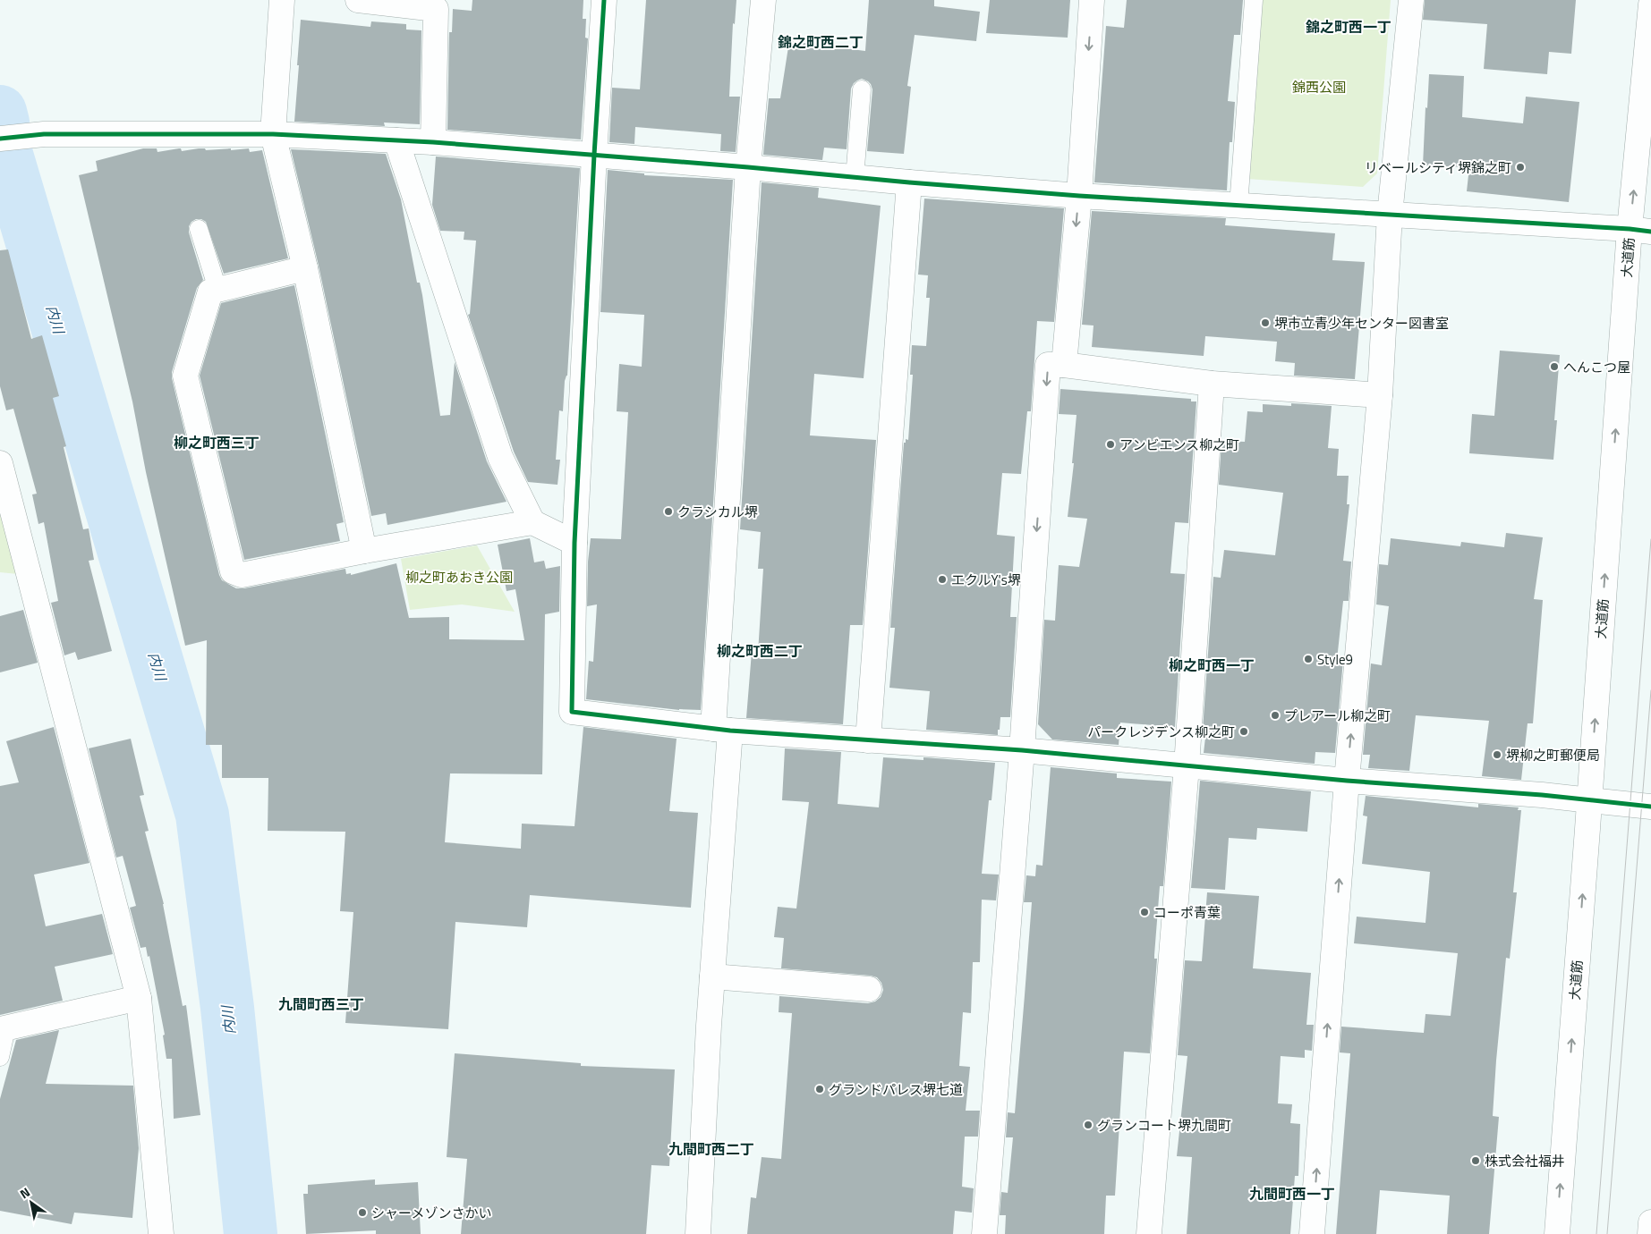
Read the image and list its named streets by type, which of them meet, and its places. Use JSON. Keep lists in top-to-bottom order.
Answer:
{
  "streets": {
    "street": ["大道筋"]
  },
  "one_way": ["大道筋"],
  "districts": [
    "錦之町西一丁",
    "錦之町西二丁",
    "柳之町西三丁",
    "柳之町西二丁",
    "柳之町西一丁",
    "九間町西三丁",
    "九間町西二丁",
    "九間町西一丁"
  ],
  "water": ["内川"],
  "parks": ["錦西公園", "柳之町あおき公園"],
  "places": [
    "リベールシティ堺錦之町",
    "堺市立青少年センター図書室",
    "へんこつ屋",
    "アンビエンス柳之町",
    "クラシカル堺",
    "エクルY's堺",
    "Style9",
    "プレアール柳之町",
    "パークレジデンス柳之町",
    "堺柳之町郵便局",
    "コーポ青葉",
    "グランドパレス堺七道",
    "グランコート堺九間町",
    "株式会社福井",
    "シャーメゾンさかい"
  ],
  "north": "top left"
}
